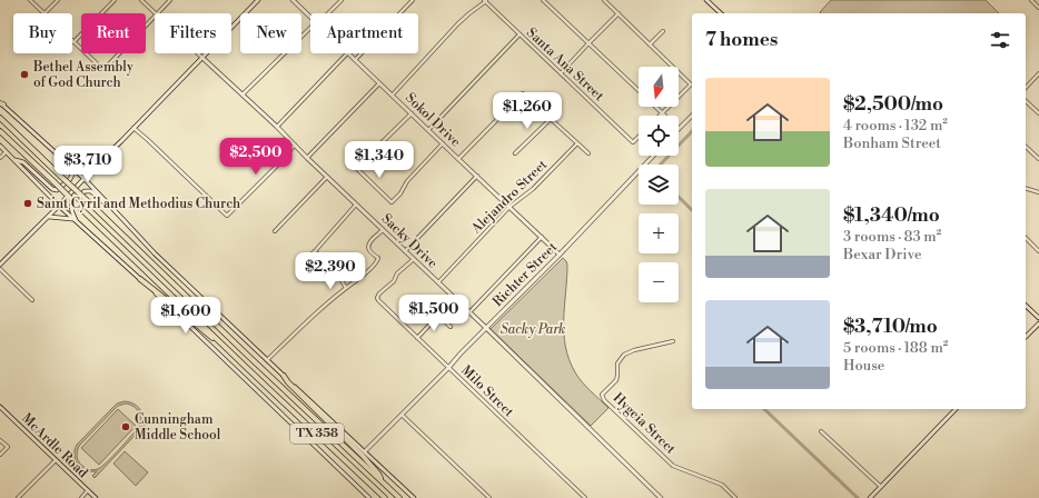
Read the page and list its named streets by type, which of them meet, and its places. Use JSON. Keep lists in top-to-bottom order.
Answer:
{
  "streets": {
    "highway": ["TX 358"],
    "main road": [
      "Sokol Drive",
      "Sacky Drive",
      "Richter Street",
      "McArdle Road"
    ],
    "street": [
      "Santa Ana Street",
      "Alejandro Street",
      "Milo Street",
      "Hygeia Street"
    ]
  },
  "crossings": [
    ["Sokol Drive", "Alejandro Street"],
    ["Sokol Drive", "Richter Street"],
    ["Alejandro Street", "Sacky Drive"],
    ["Sacky Drive", "Richter Street"],
    ["Sacky Drive", "Milo Street"],
    ["Richter Street", "Milo Street"]
  ],
  "parks": ["Sacky Park"],
  "places": ["Bethel Assembly of God Church", "Saint Cyril and Methodius Church", "Cunningham Middle School"],
  "north": "bottom",
  "page": {
    "chip": [
      "Buy",
      "Rent",
      "Filters",
      "New",
      "Apartment"
    ],
    "heading": "7 homes",
    "map_buttons": ["+", "−"],
    "list": [
      {
        "name": "$2,500/mo",
        "note": "4 rooms · 132 m² · Bonham Street"
      },
      {
        "name": "$1,340/mo",
        "note": "3 rooms · 83 m² · Bexar Drive"
      },
      {
        "name": "$3,710/mo",
        "note": "5 rooms · 188 m² · House"
      }
    ],
    "price": [
      "$1,260",
      "$2,500",
      "$1,340",
      "$3,710",
      "$2,390",
      "$1,500",
      "$1,600"
    ]
  }
}
